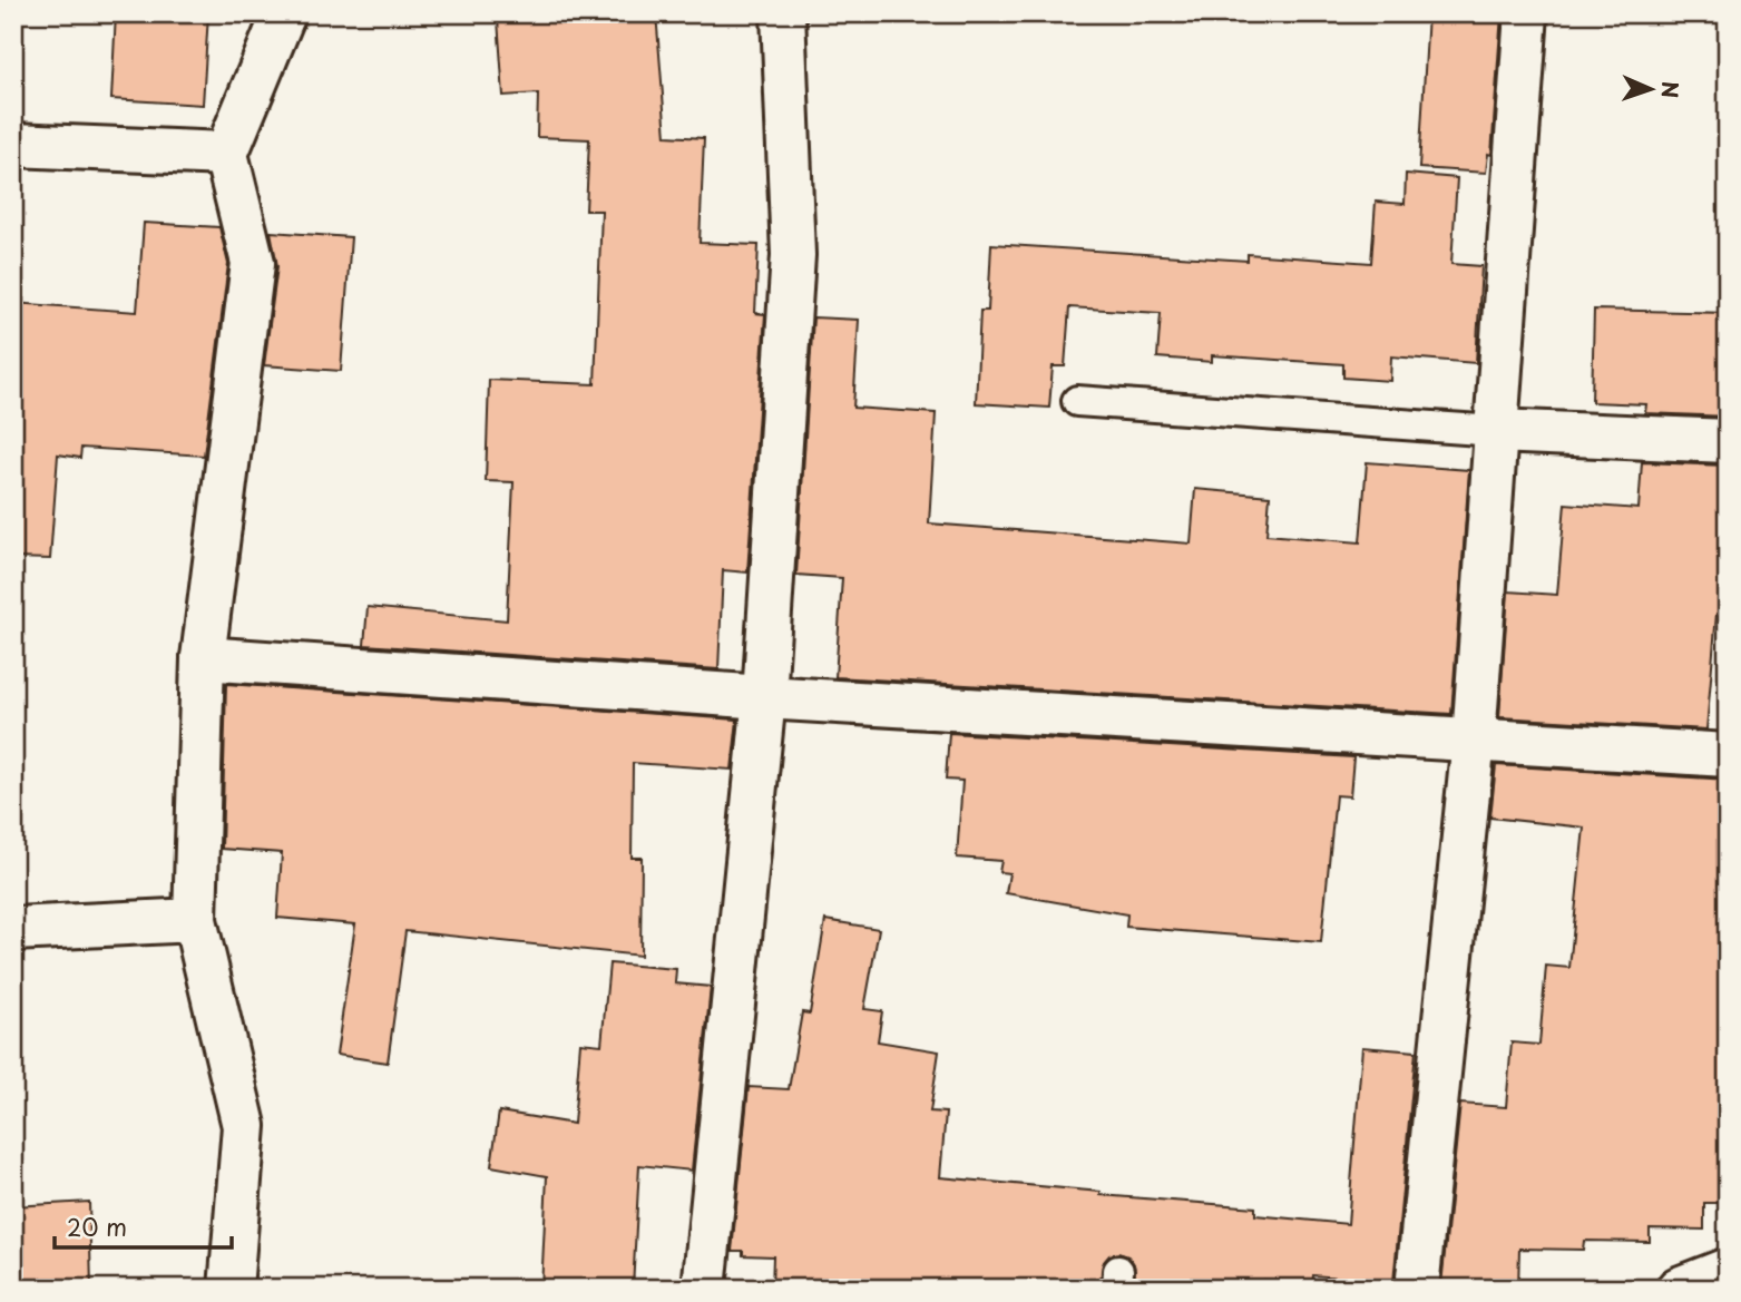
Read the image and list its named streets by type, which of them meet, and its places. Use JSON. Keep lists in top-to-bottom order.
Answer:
{
  "scale_bar": "20 m",
  "north": "right"
}
